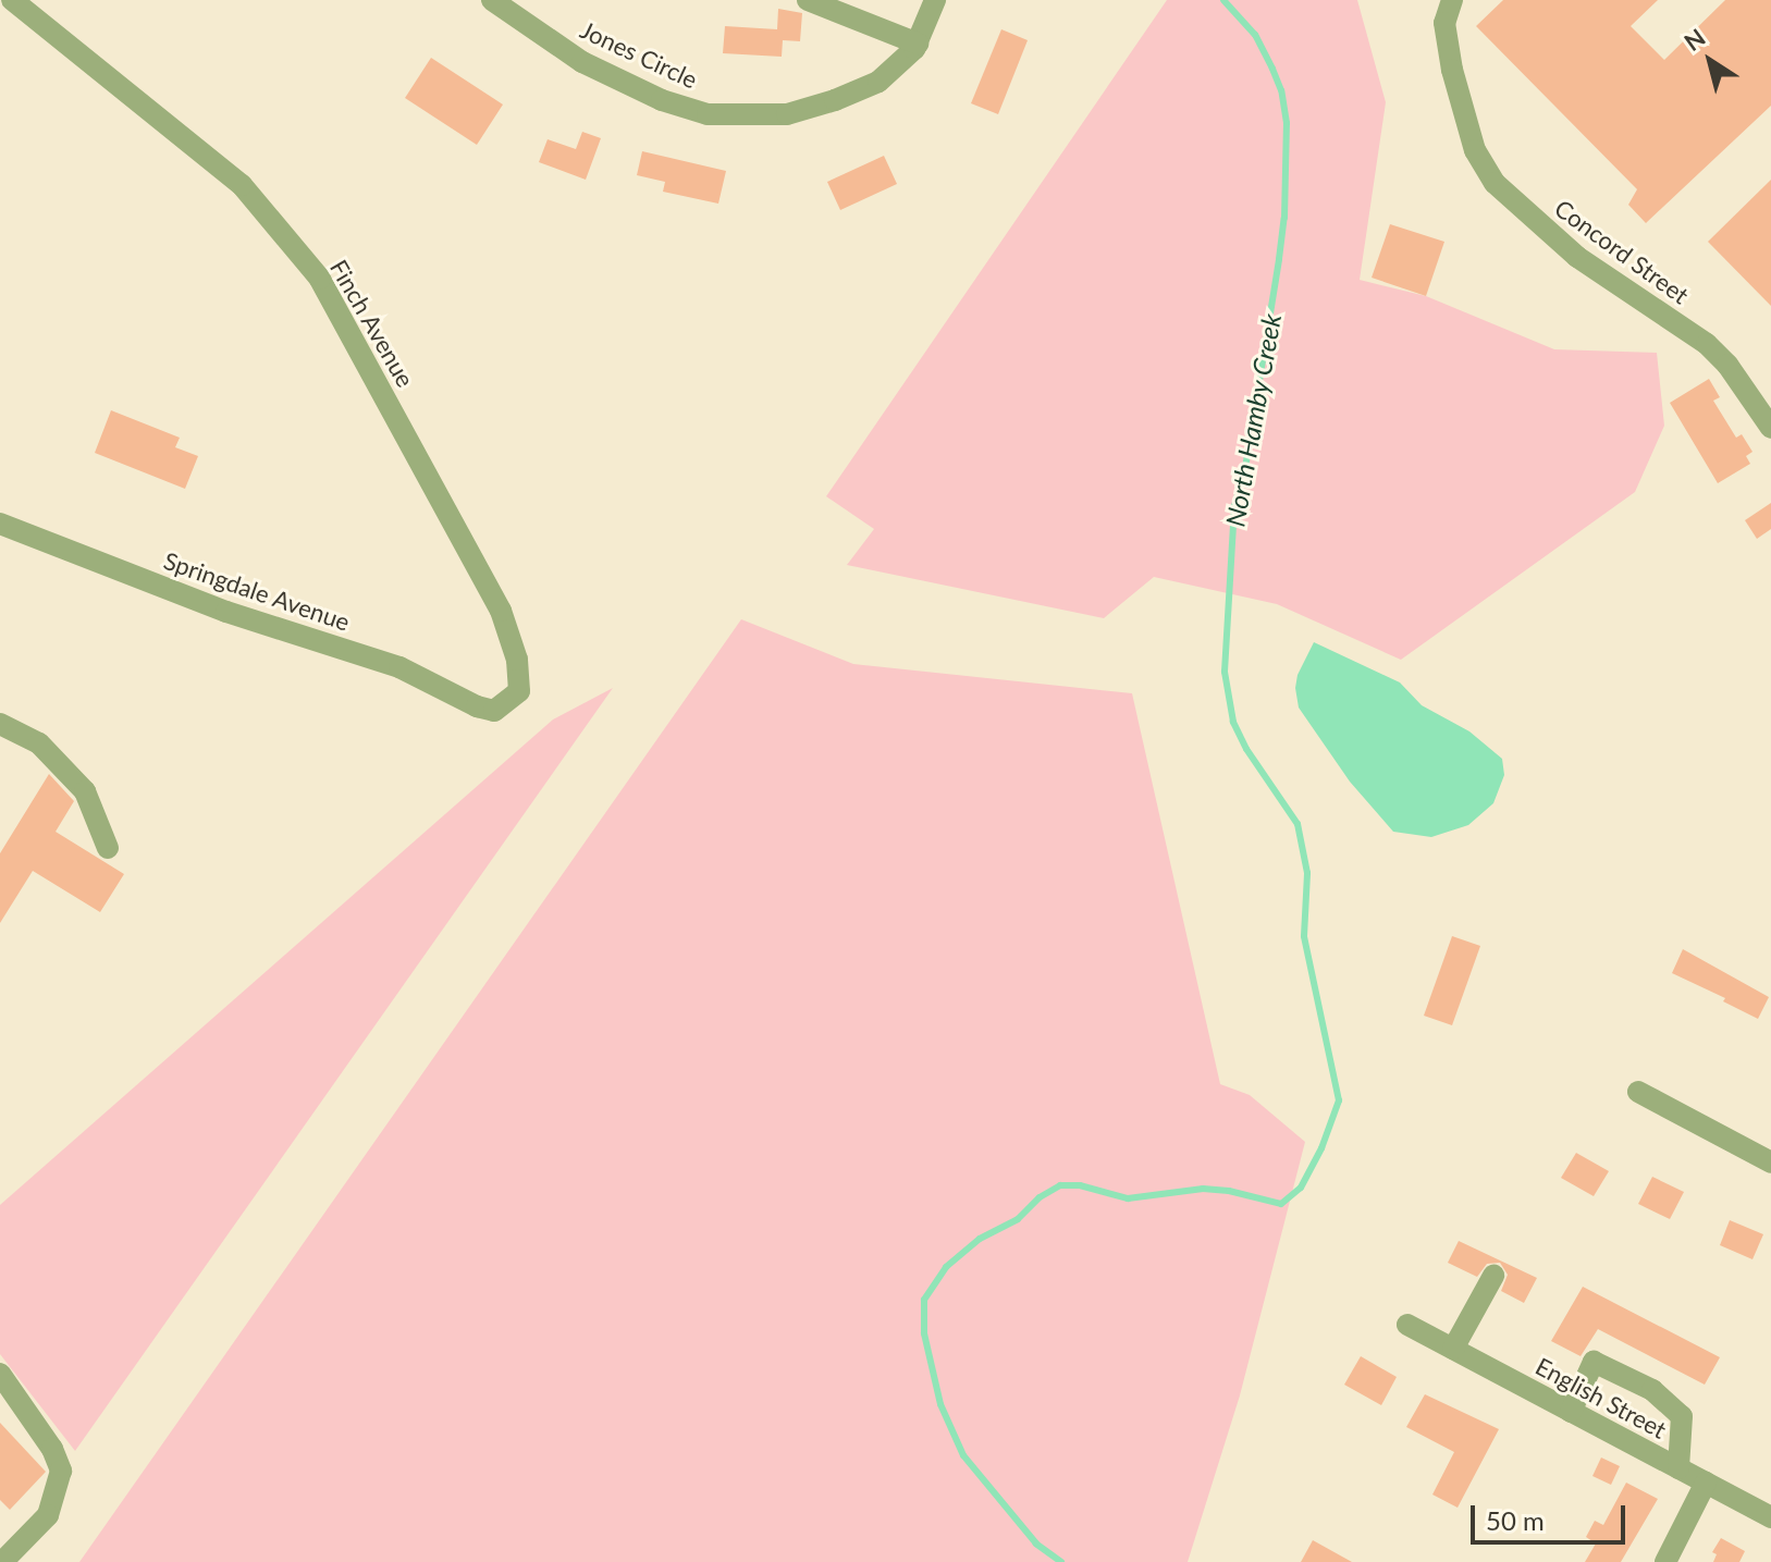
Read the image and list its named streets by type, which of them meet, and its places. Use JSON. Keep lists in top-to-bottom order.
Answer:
{
  "streets": {
    "street": [
      "Jones Circle",
      "Concord Street",
      "Finch Avenue",
      "Springdale Avenue",
      "English Street"
    ]
  },
  "crossings": [
    ["Finch Avenue", "Springdale Avenue"]
  ],
  "water": ["North Hamby Creek"],
  "scale_bar": "50 m",
  "north": "top left"
}
